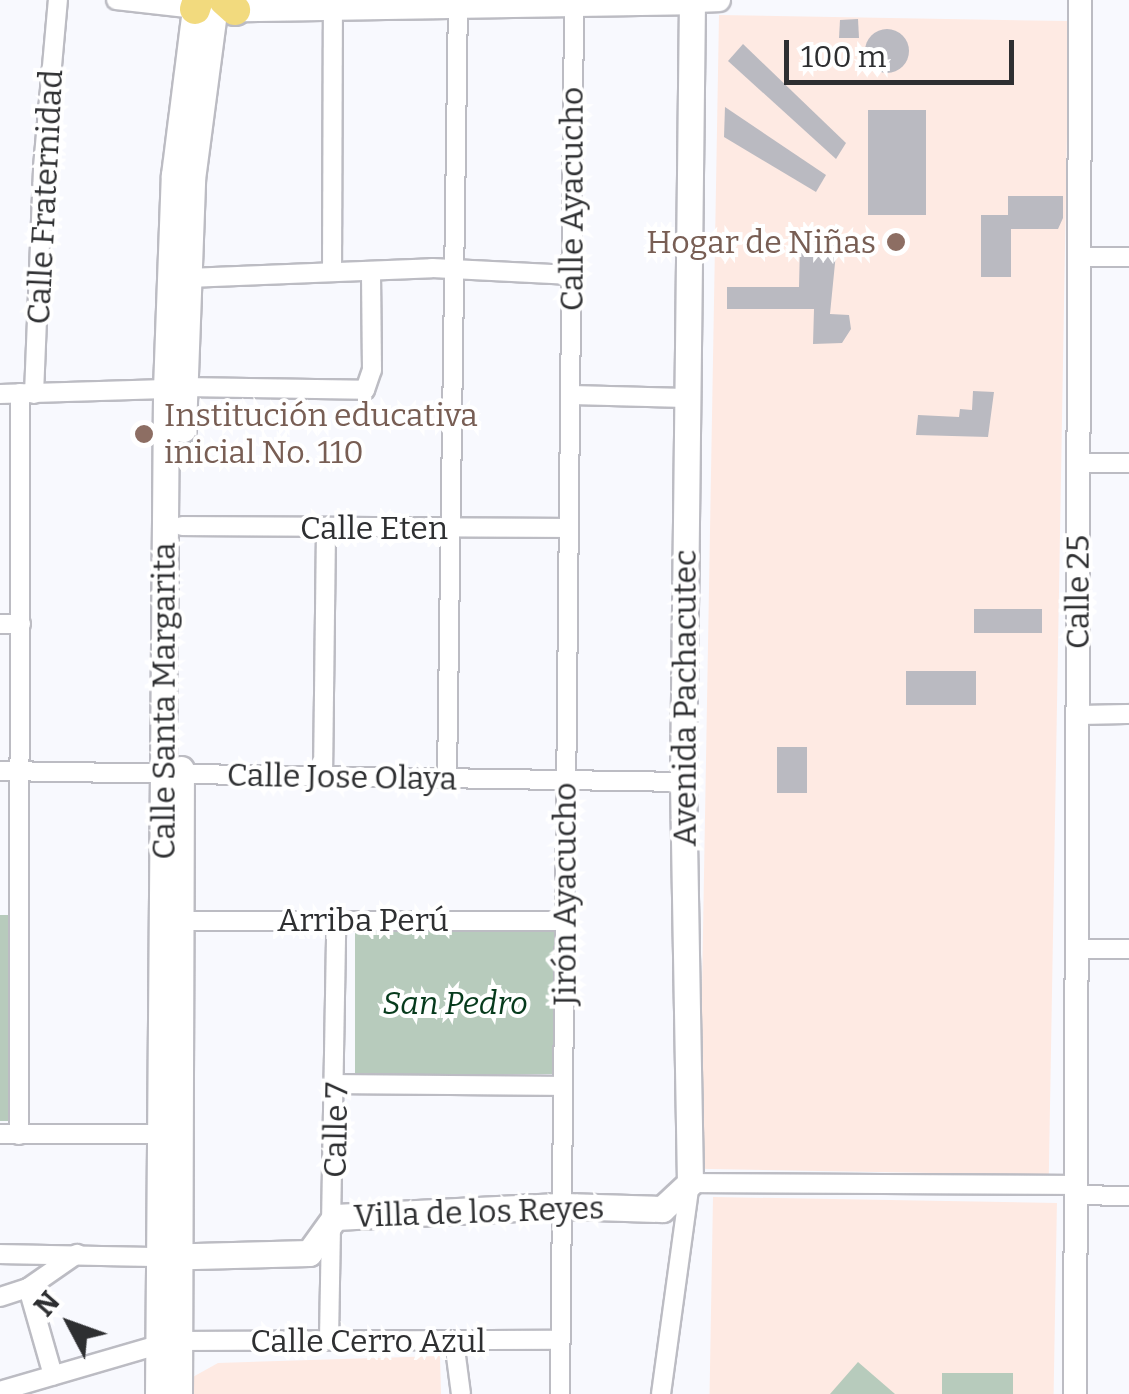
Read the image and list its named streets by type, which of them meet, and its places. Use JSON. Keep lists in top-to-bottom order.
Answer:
{
  "streets": {
    "main road": ["Avenida Pachacutec", "Calle Santa Margarita", "Villa de los Reyes"],
    "street": [
      "Calle Fraternidad",
      "Calle Ayacucho",
      "Calle Eten",
      "Calle 25",
      "Calle Jose Olaya",
      "Jirón Ayacucho",
      "Arriba Perú",
      "Calle 7",
      "Calle Cerro Azul"
    ]
  },
  "crossings": [
    ["Calle Fraternidad", "Calle Jose Olaya"],
    ["Calle Ayacucho", "Jirón Ayacucho"],
    ["Calle Eten", "Calle Santa Margarita"],
    ["Calle Eten", "Jirón Ayacucho"],
    ["Avenida Pachacutec", "Calle Jose Olaya"],
    ["Avenida Pachacutec", "Villa de los Reyes"],
    ["Calle Santa Margarita", "Calle Jose Olaya"],
    ["Calle Santa Margarita", "Arriba Perú"],
    ["Calle Santa Margarita", "Villa de los Reyes"],
    ["Calle Santa Margarita", "Calle Cerro Azul"],
    ["Calle Jose Olaya", "Jirón Ayacucho"],
    ["Jirón Ayacucho", "Arriba Perú"],
    ["Jirón Ayacucho", "Villa de los Reyes"],
    ["Jirón Ayacucho", "Calle Cerro Azul"],
    ["Arriba Perú", "Calle 7"],
    ["Calle 7", "Villa de los Reyes"],
    ["Calle 7", "Calle Cerro Azul"]
  ],
  "parks": ["San Pedro"],
  "places": ["Hogar de Niñas", "Institución educativa inicial No. 110"],
  "scale_bar": "100 m",
  "north": "top left"
}
